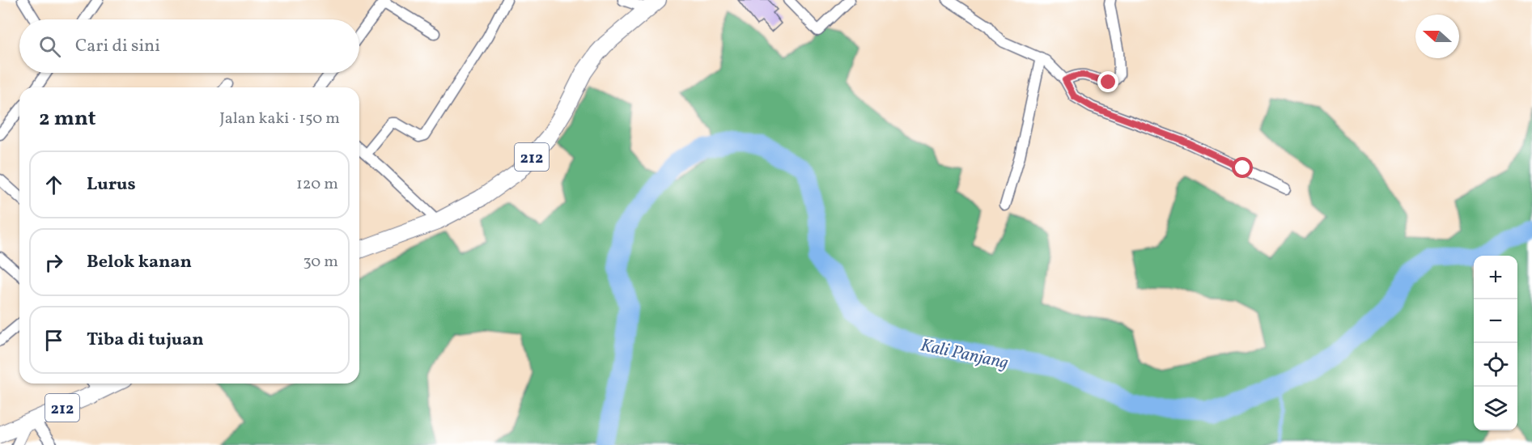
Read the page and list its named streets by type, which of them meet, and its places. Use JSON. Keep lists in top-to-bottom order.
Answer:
{
  "streets": {
    "main road": ["212"]
  },
  "water": ["Kali Panjang"],
  "north": "left",
  "page": {
    "search": "Cari di sini",
    "heading": ["2 mnt", "Jalan kaki · 150 m"],
    "list": [
      ["Lurus", "120 m"],
      ["Belok kanan", "30 m"],
      "Tiba di tujuan"
    ],
    "map_buttons": ["+", "−"]
  }
}
